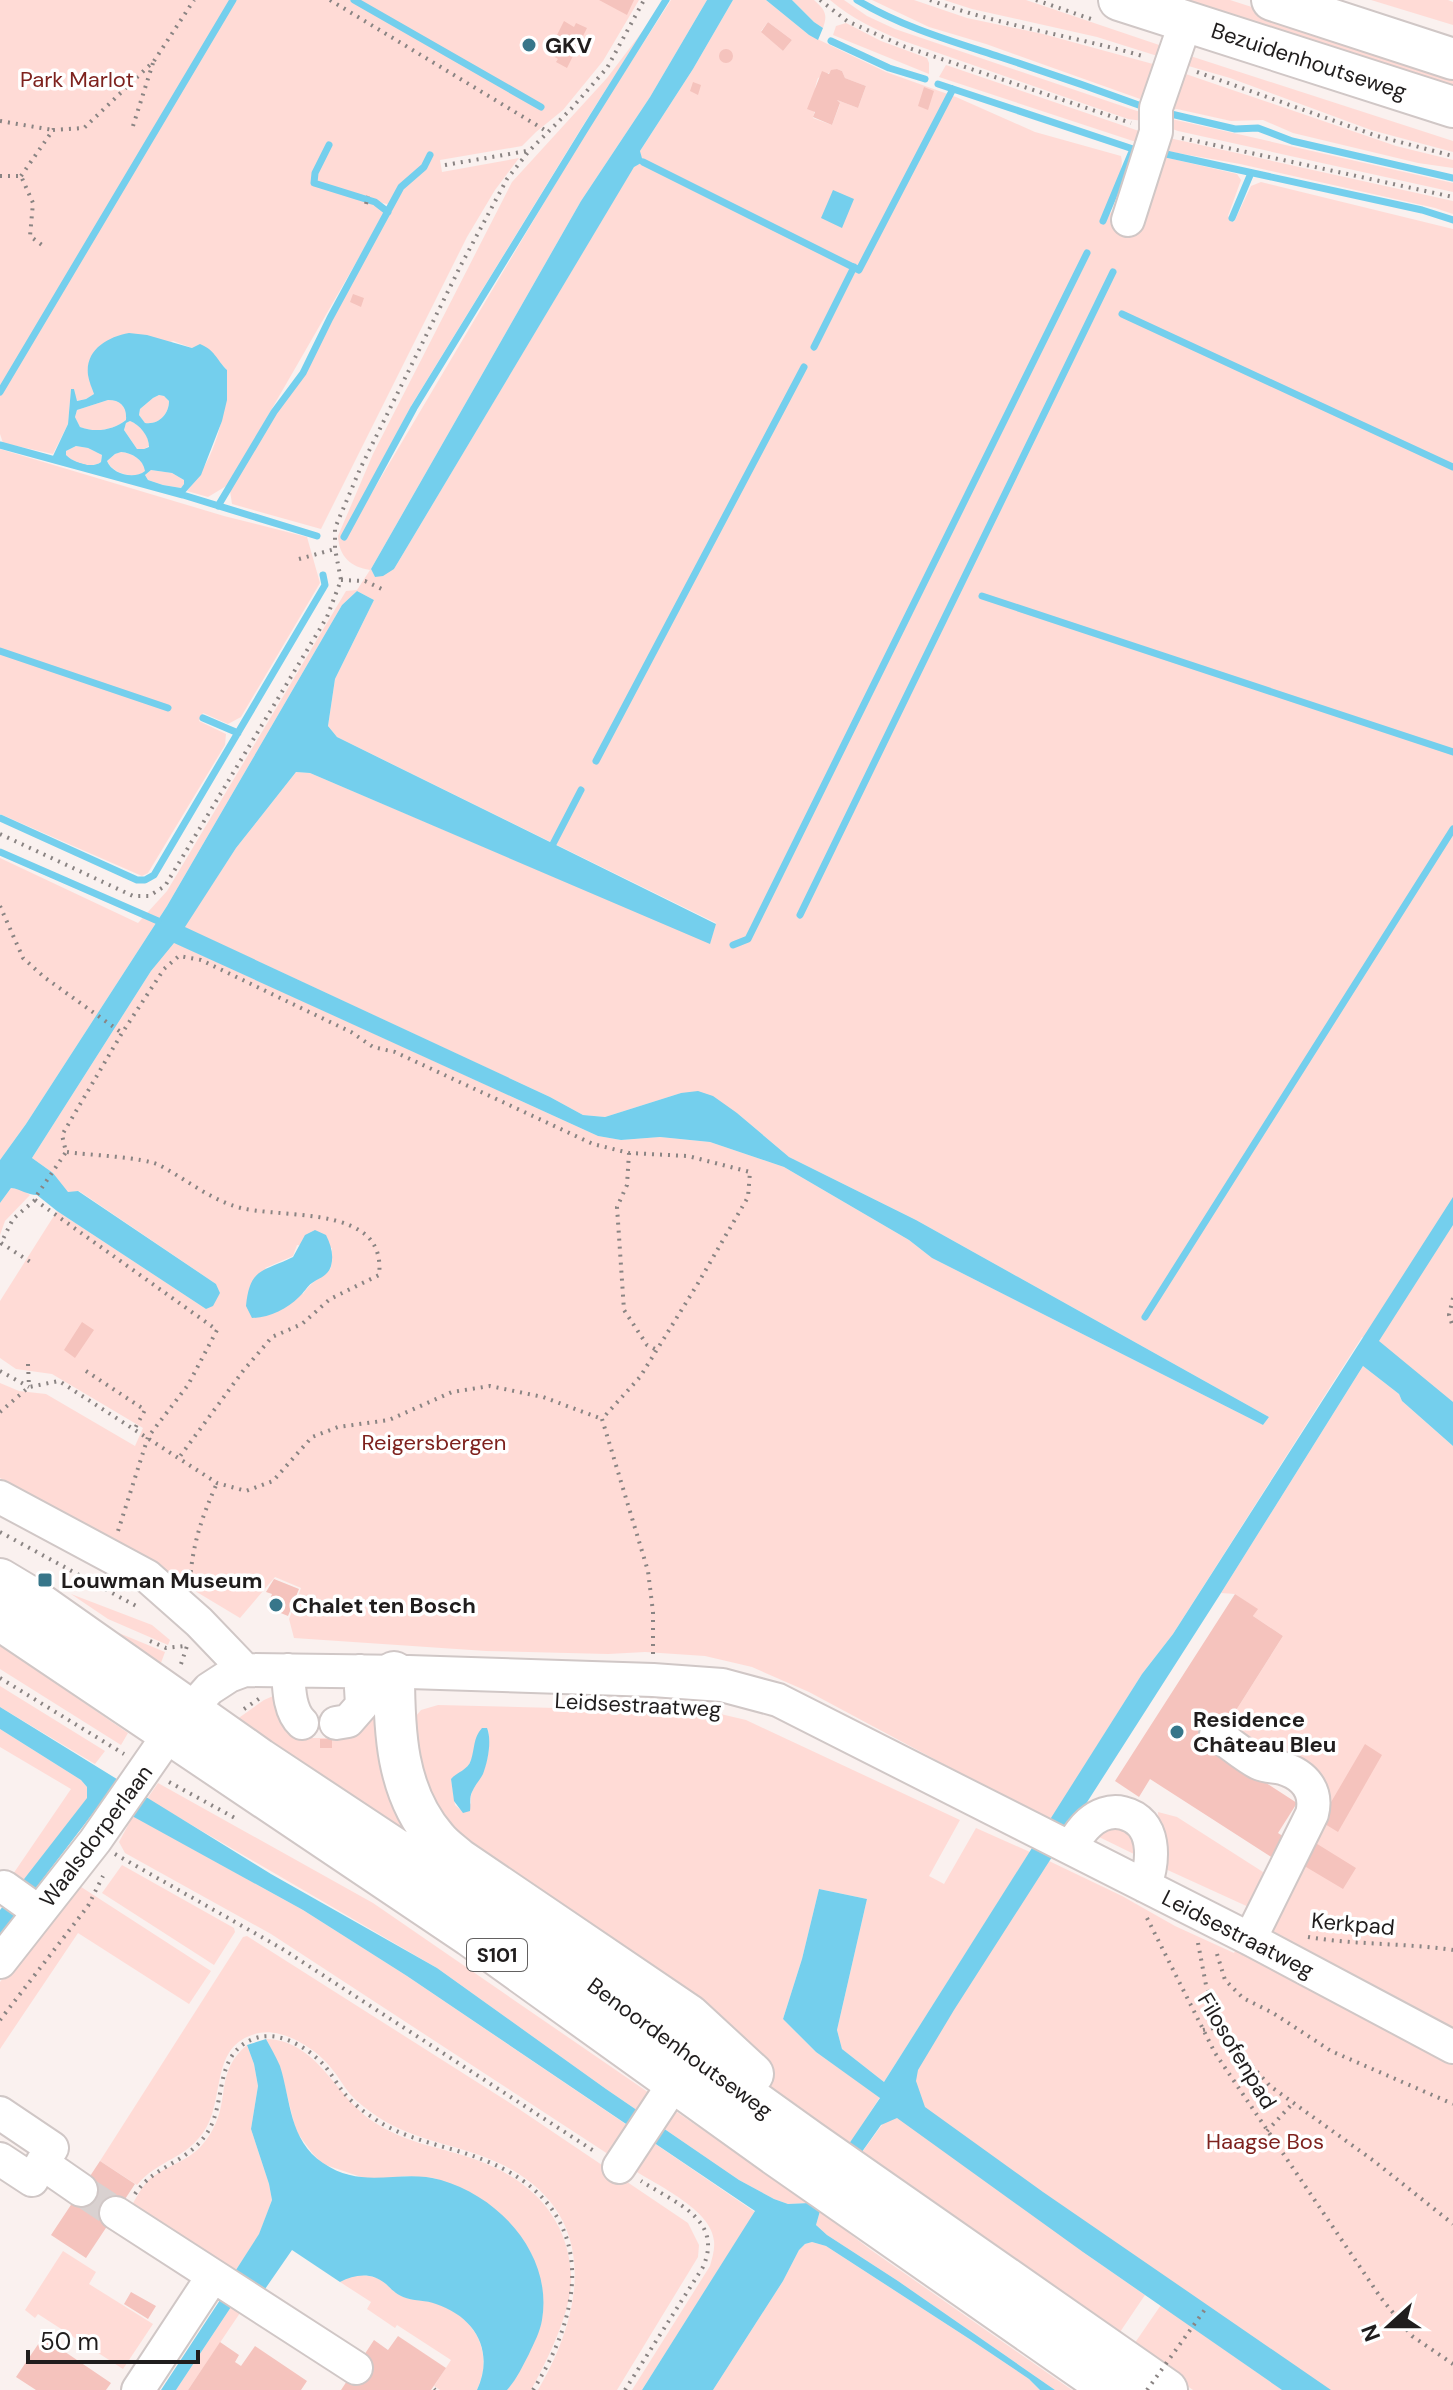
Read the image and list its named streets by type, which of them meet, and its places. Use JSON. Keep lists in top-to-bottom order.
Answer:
{
  "streets": {
    "main road": ["Bezuidenhoutseweg", "S101", "Benoordenhoutseweg"],
    "street": ["Leidsestraatweg", "Waalsdorperlaan"],
    "path": ["Kerkpad", "Filosofenpad"]
  },
  "crossings": [
    ["Leidsestraatweg", "Waalsdorperlaan"],
    ["Leidsestraatweg", "S101"],
    ["Leidsestraatweg", "Benoordenhoutseweg"],
    ["Leidsestraatweg", "Filosofenpad"],
    ["Waalsdorperlaan", "S101"],
    ["Waalsdorperlaan", "Benoordenhoutseweg"],
    ["S101", "Benoordenhoutseweg"]
  ],
  "parks": ["Park Marlot", "Reigersbergen", "Haagse Bos"],
  "places": {
    "other": ["GKV", "Chalet ten Bosch", "Residence Château Bleu"],
    "transit": ["Louwman Museum"]
  },
  "scale_bar": "50 m",
  "north": "left"
}
